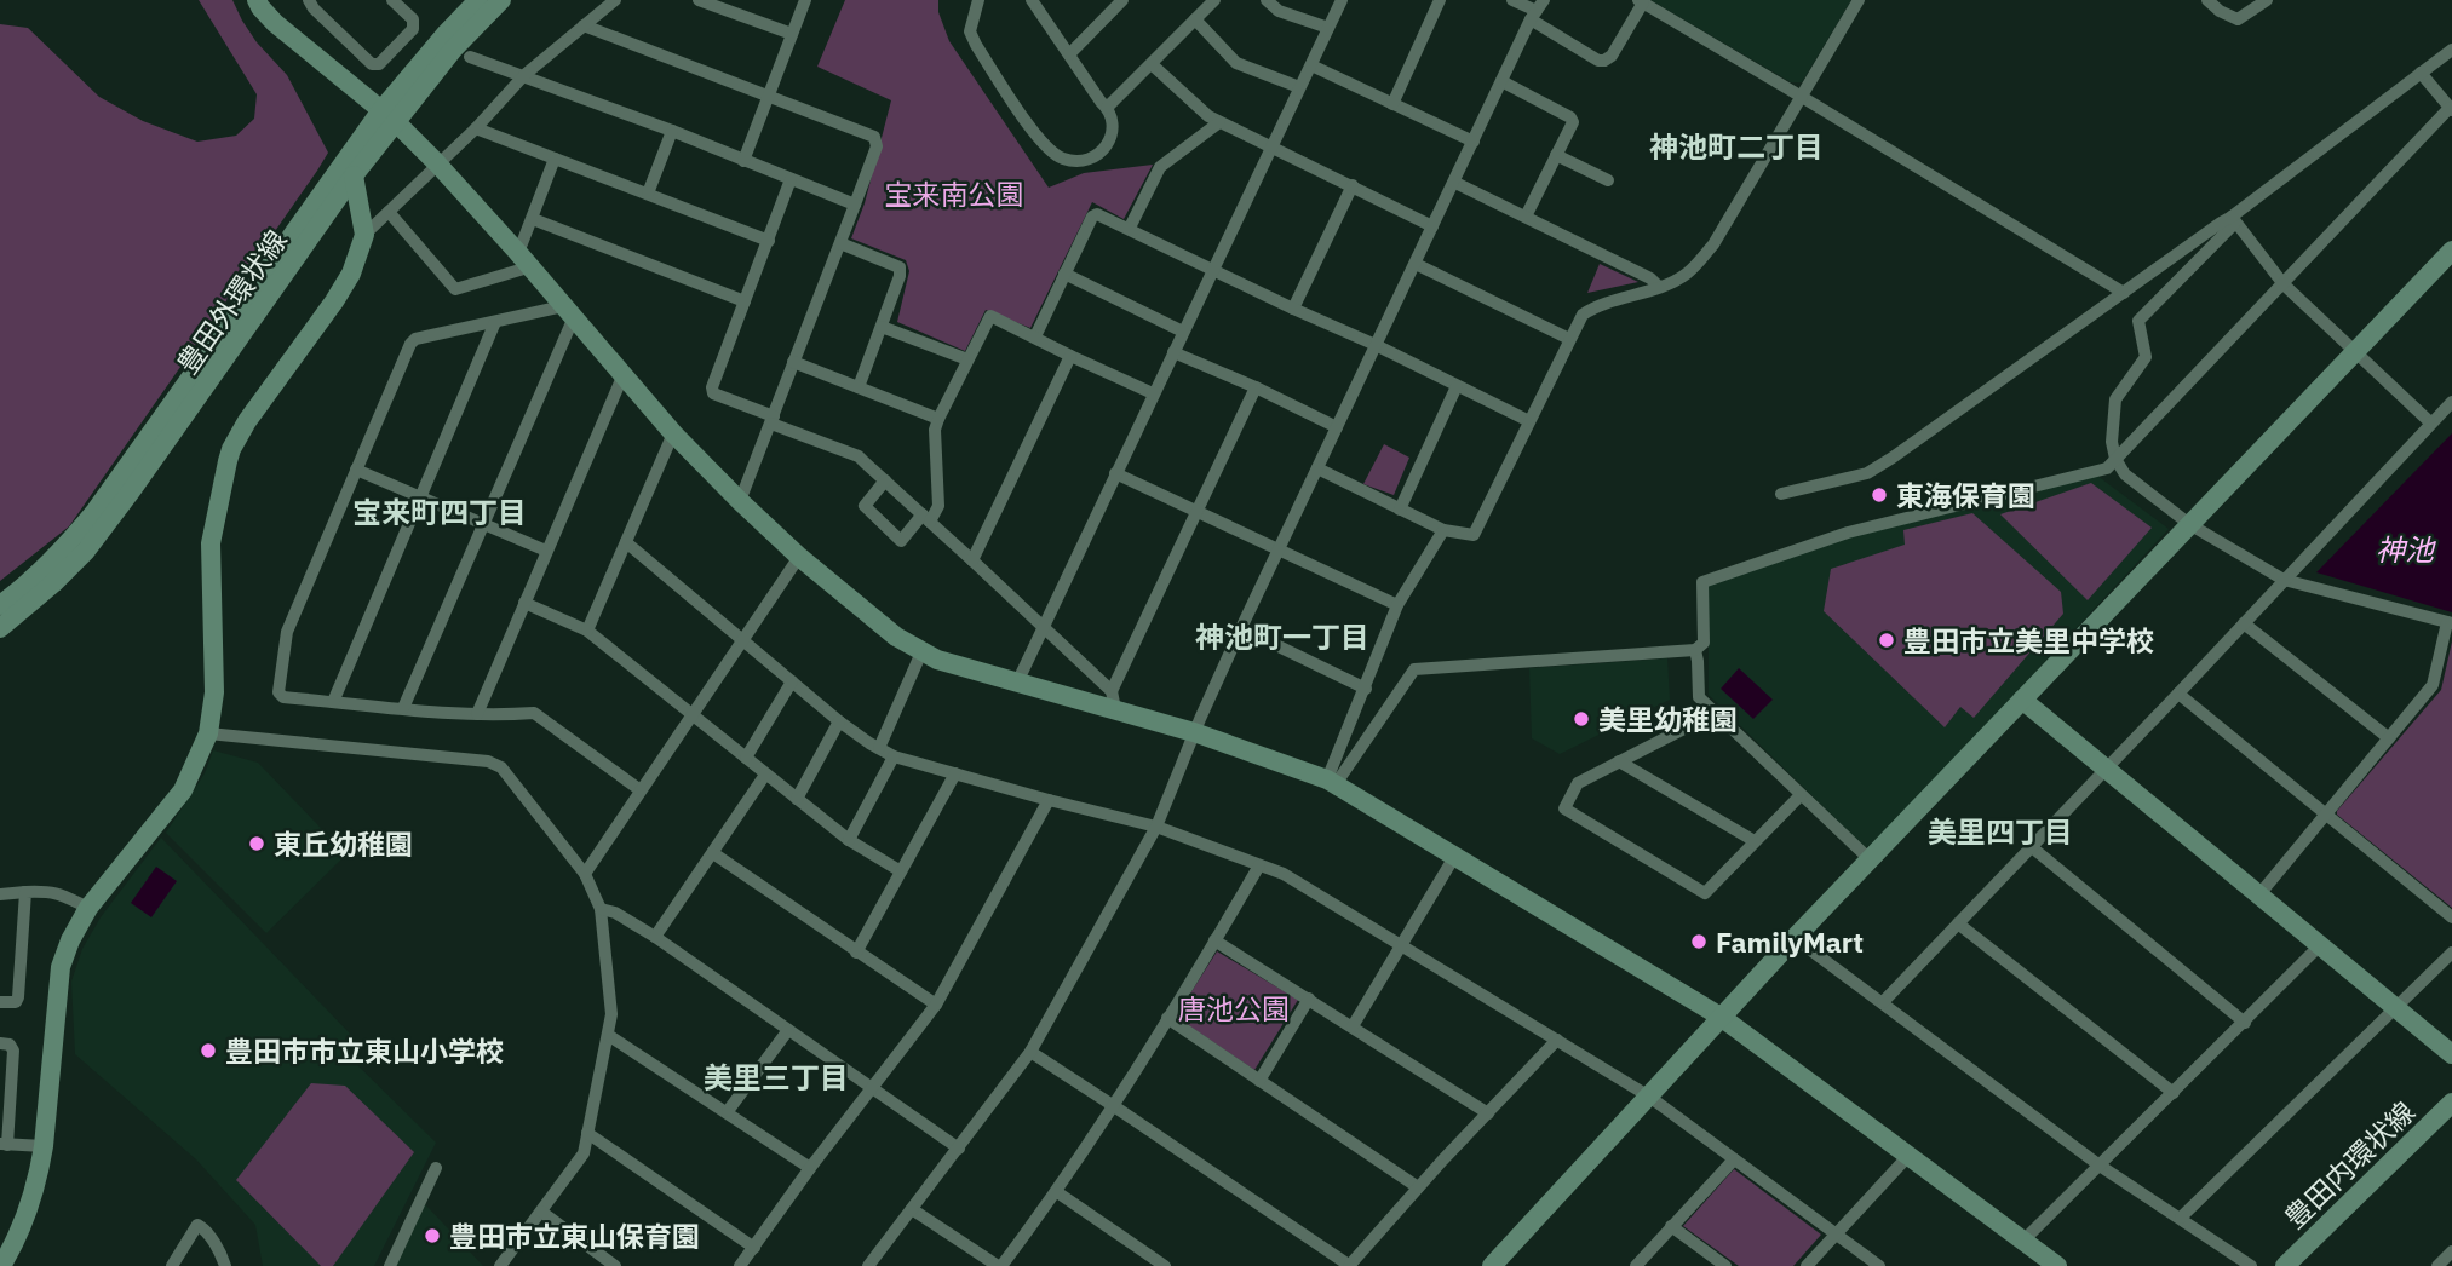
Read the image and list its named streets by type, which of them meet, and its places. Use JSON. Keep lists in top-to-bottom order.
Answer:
{
  "streets": {
    "street": ["豊田外環状線", "豊田内環状線"]
  },
  "districts": [
    "神池町二丁目",
    "宝来町四丁目",
    "神池町一丁目",
    "美里四丁目",
    "美里三丁目"
  ],
  "water": ["神池"],
  "parks": ["宝来南公園", "唐池公園"],
  "places": [
    "東海保育園",
    "豊田市立美里中学校",
    "美里幼稚園",
    "東丘幼稚園",
    "FamilyMart",
    "豊田市市立東山小学校",
    "豊田市立東山保育園"
  ]
}
